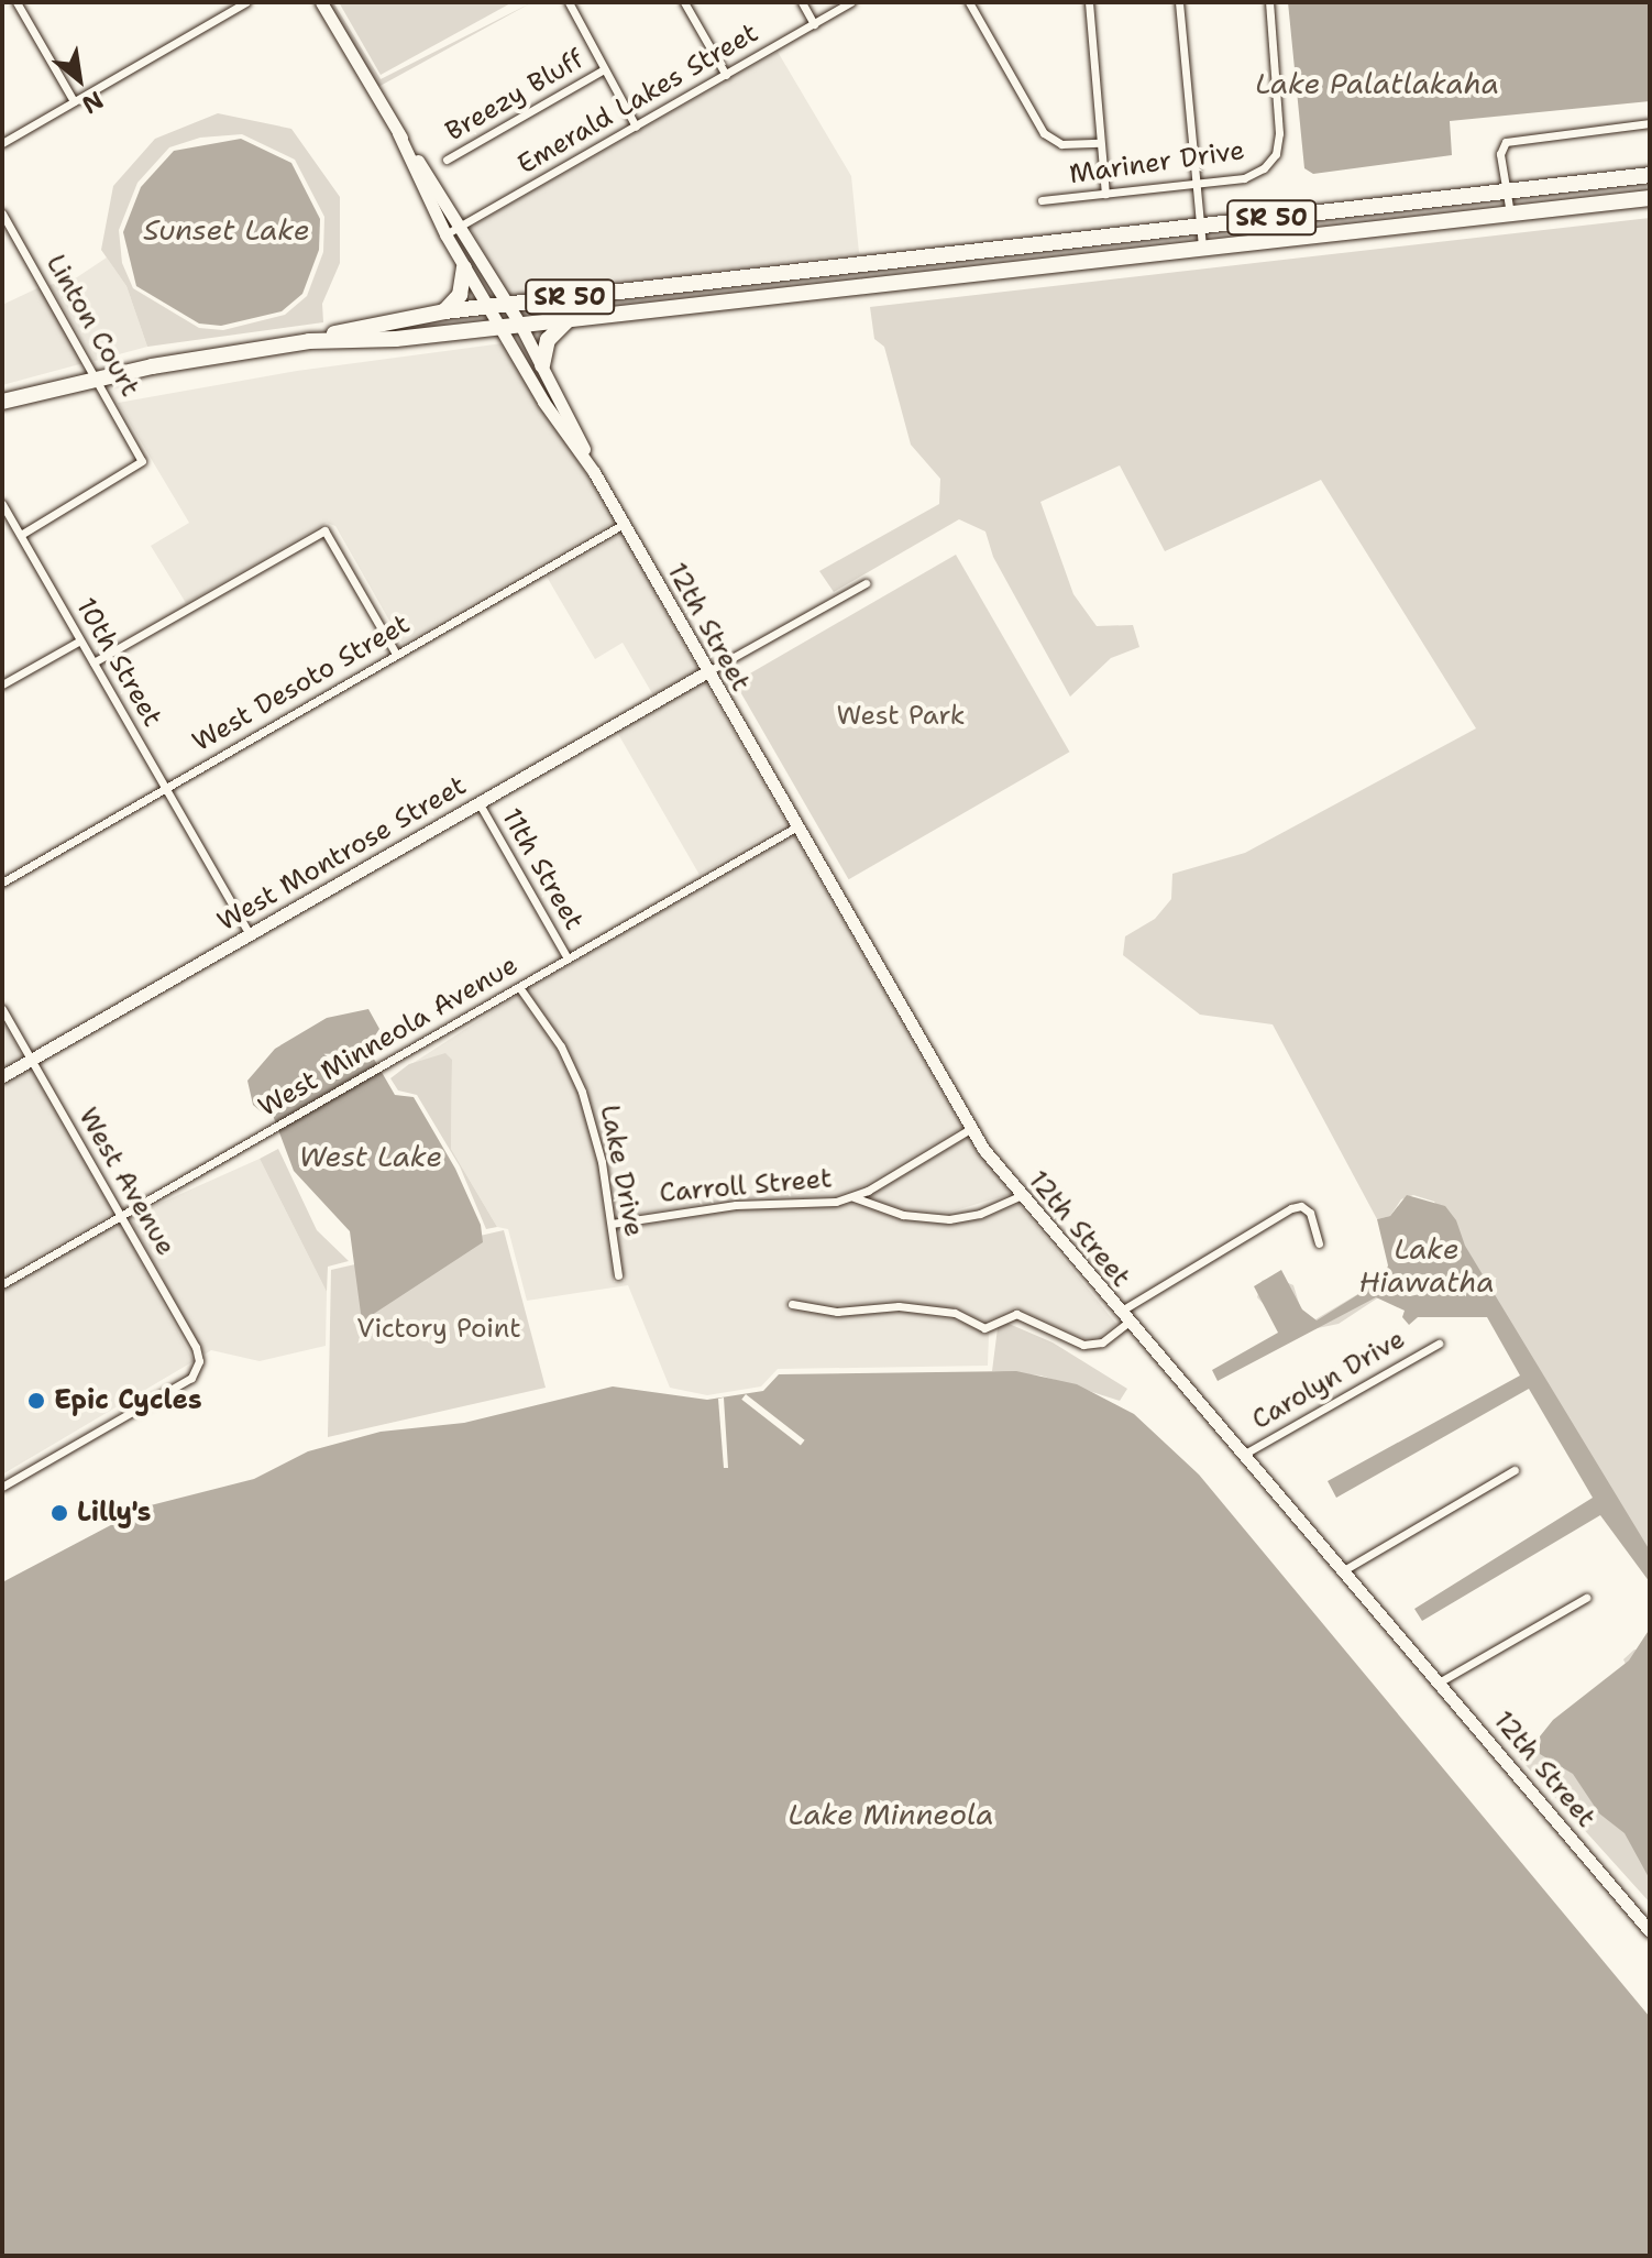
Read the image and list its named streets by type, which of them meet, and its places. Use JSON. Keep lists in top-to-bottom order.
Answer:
{
  "streets": {
    "highway": ["SR 50"],
    "main road": ["12th Street", "West Montrose Street"],
    "street": [
      "Breezy Bluff",
      "Emerald Lakes Street",
      "Mariner Drive",
      "Linton Court",
      "10th Street",
      "West Desoto Street",
      "11th Street",
      "West Minneola Avenue",
      "Lake Drive",
      "West Avenue",
      "Carroll Street",
      "Carolyn Drive"
    ]
  },
  "crossings": [
    ["Emerald Lakes Street", "12th Street"],
    ["SR 50", "Linton Court"],
    ["SR 50", "12th Street"],
    ["Linton Court", "10th Street"],
    ["12th Street", "West Desoto Street"],
    ["12th Street", "West Montrose Street"],
    ["12th Street", "West Minneola Avenue"],
    ["12th Street", "Carroll Street"],
    ["12th Street", "Carolyn Drive"],
    ["10th Street", "West Desoto Street"],
    ["10th Street", "West Montrose Street"],
    ["West Montrose Street", "11th Street"],
    ["West Montrose Street", "West Avenue"],
    ["11th Street", "West Minneola Avenue"],
    ["West Minneola Avenue", "Lake Drive"],
    ["West Minneola Avenue", "West Avenue"],
    ["Lake Drive", "Carroll Street"]
  ],
  "water": [
    "Lake Palatlakaha",
    "Sunset Lake",
    "West Lake",
    "Lake Hiawatha",
    "Lake Minneola"
  ],
  "parks": ["West Park", "Victory Point"],
  "places": ["Epic Cycles", "Lilly's"],
  "north": "bottom right"
}
